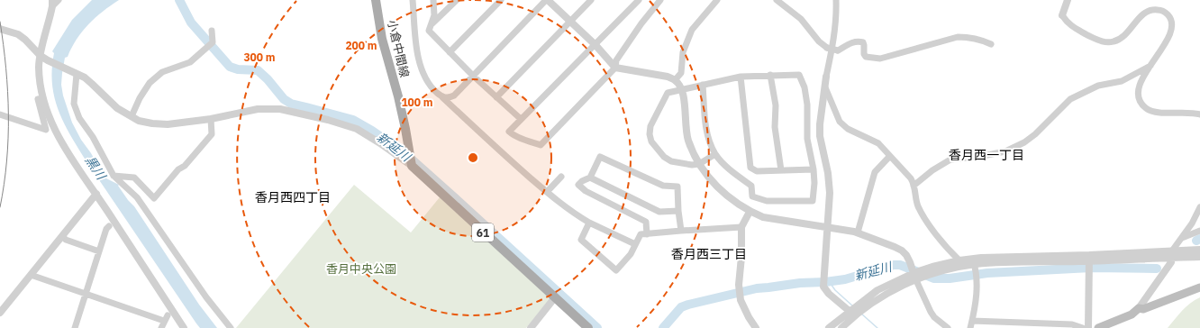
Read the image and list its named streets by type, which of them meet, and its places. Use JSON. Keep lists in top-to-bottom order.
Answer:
{
  "streets": {
    "main road": ["小倉中間線", "61"]
  },
  "crossings": [
    ["小倉中間線", "61"]
  ],
  "districts": ["香月西一丁目", "香月西四丁目", "香月西三丁目"],
  "water": ["新延川", "黒川"],
  "parks": ["香月中央公園"],
  "rings": ["200 m", "300 m", "100 m"]
}
